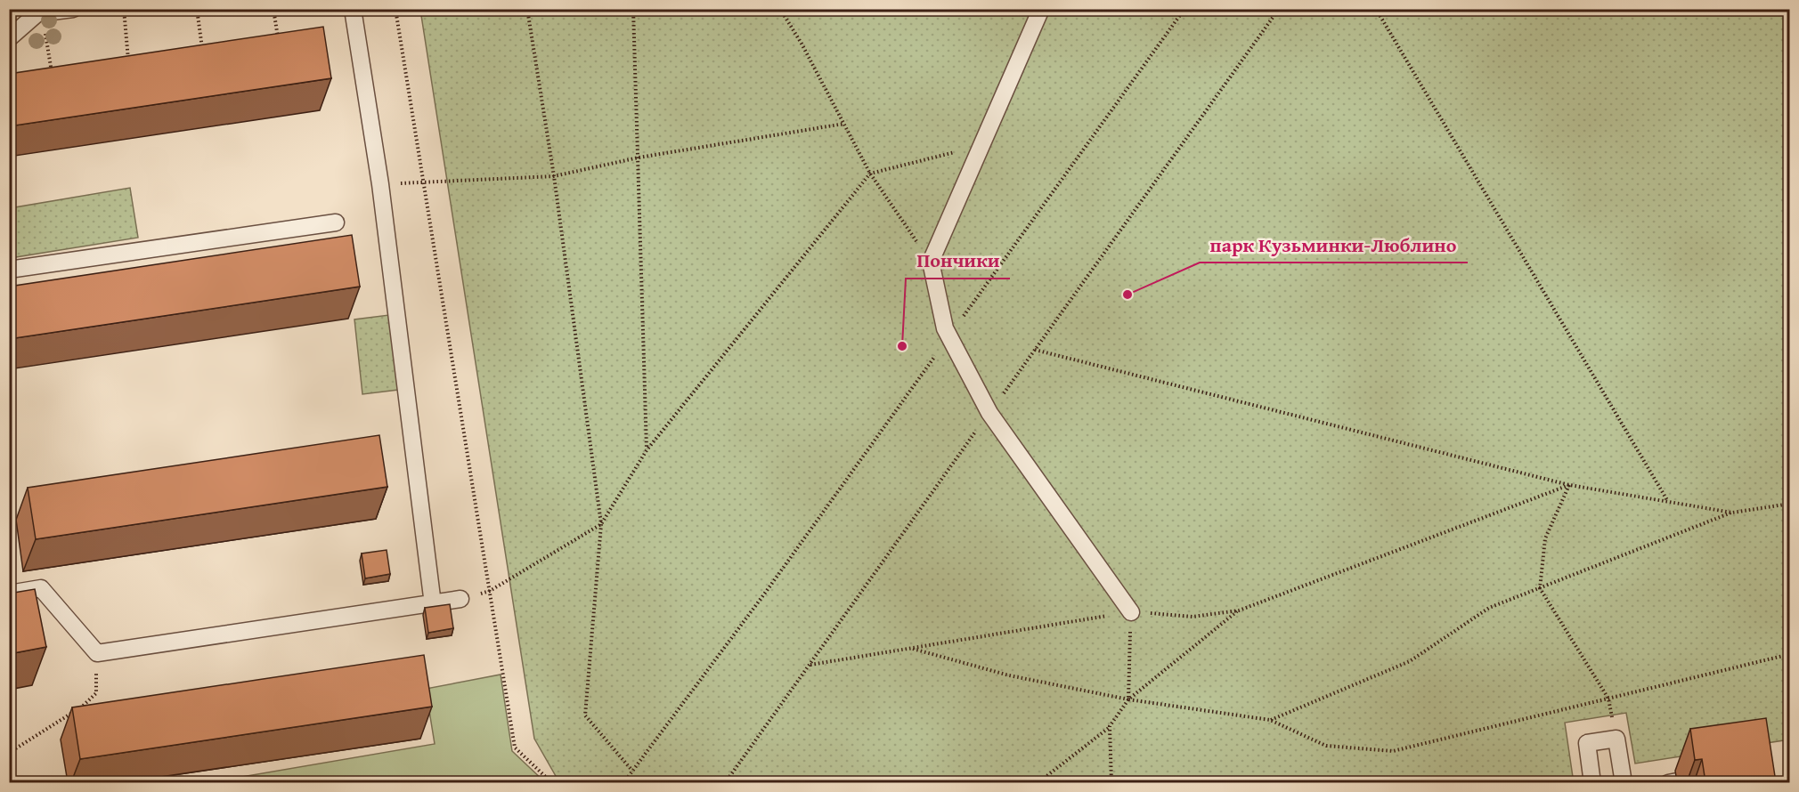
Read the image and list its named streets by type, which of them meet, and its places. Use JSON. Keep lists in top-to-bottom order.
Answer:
{
  "places": ["парк Кузьминки-Люблино", "Пончики"]
}
